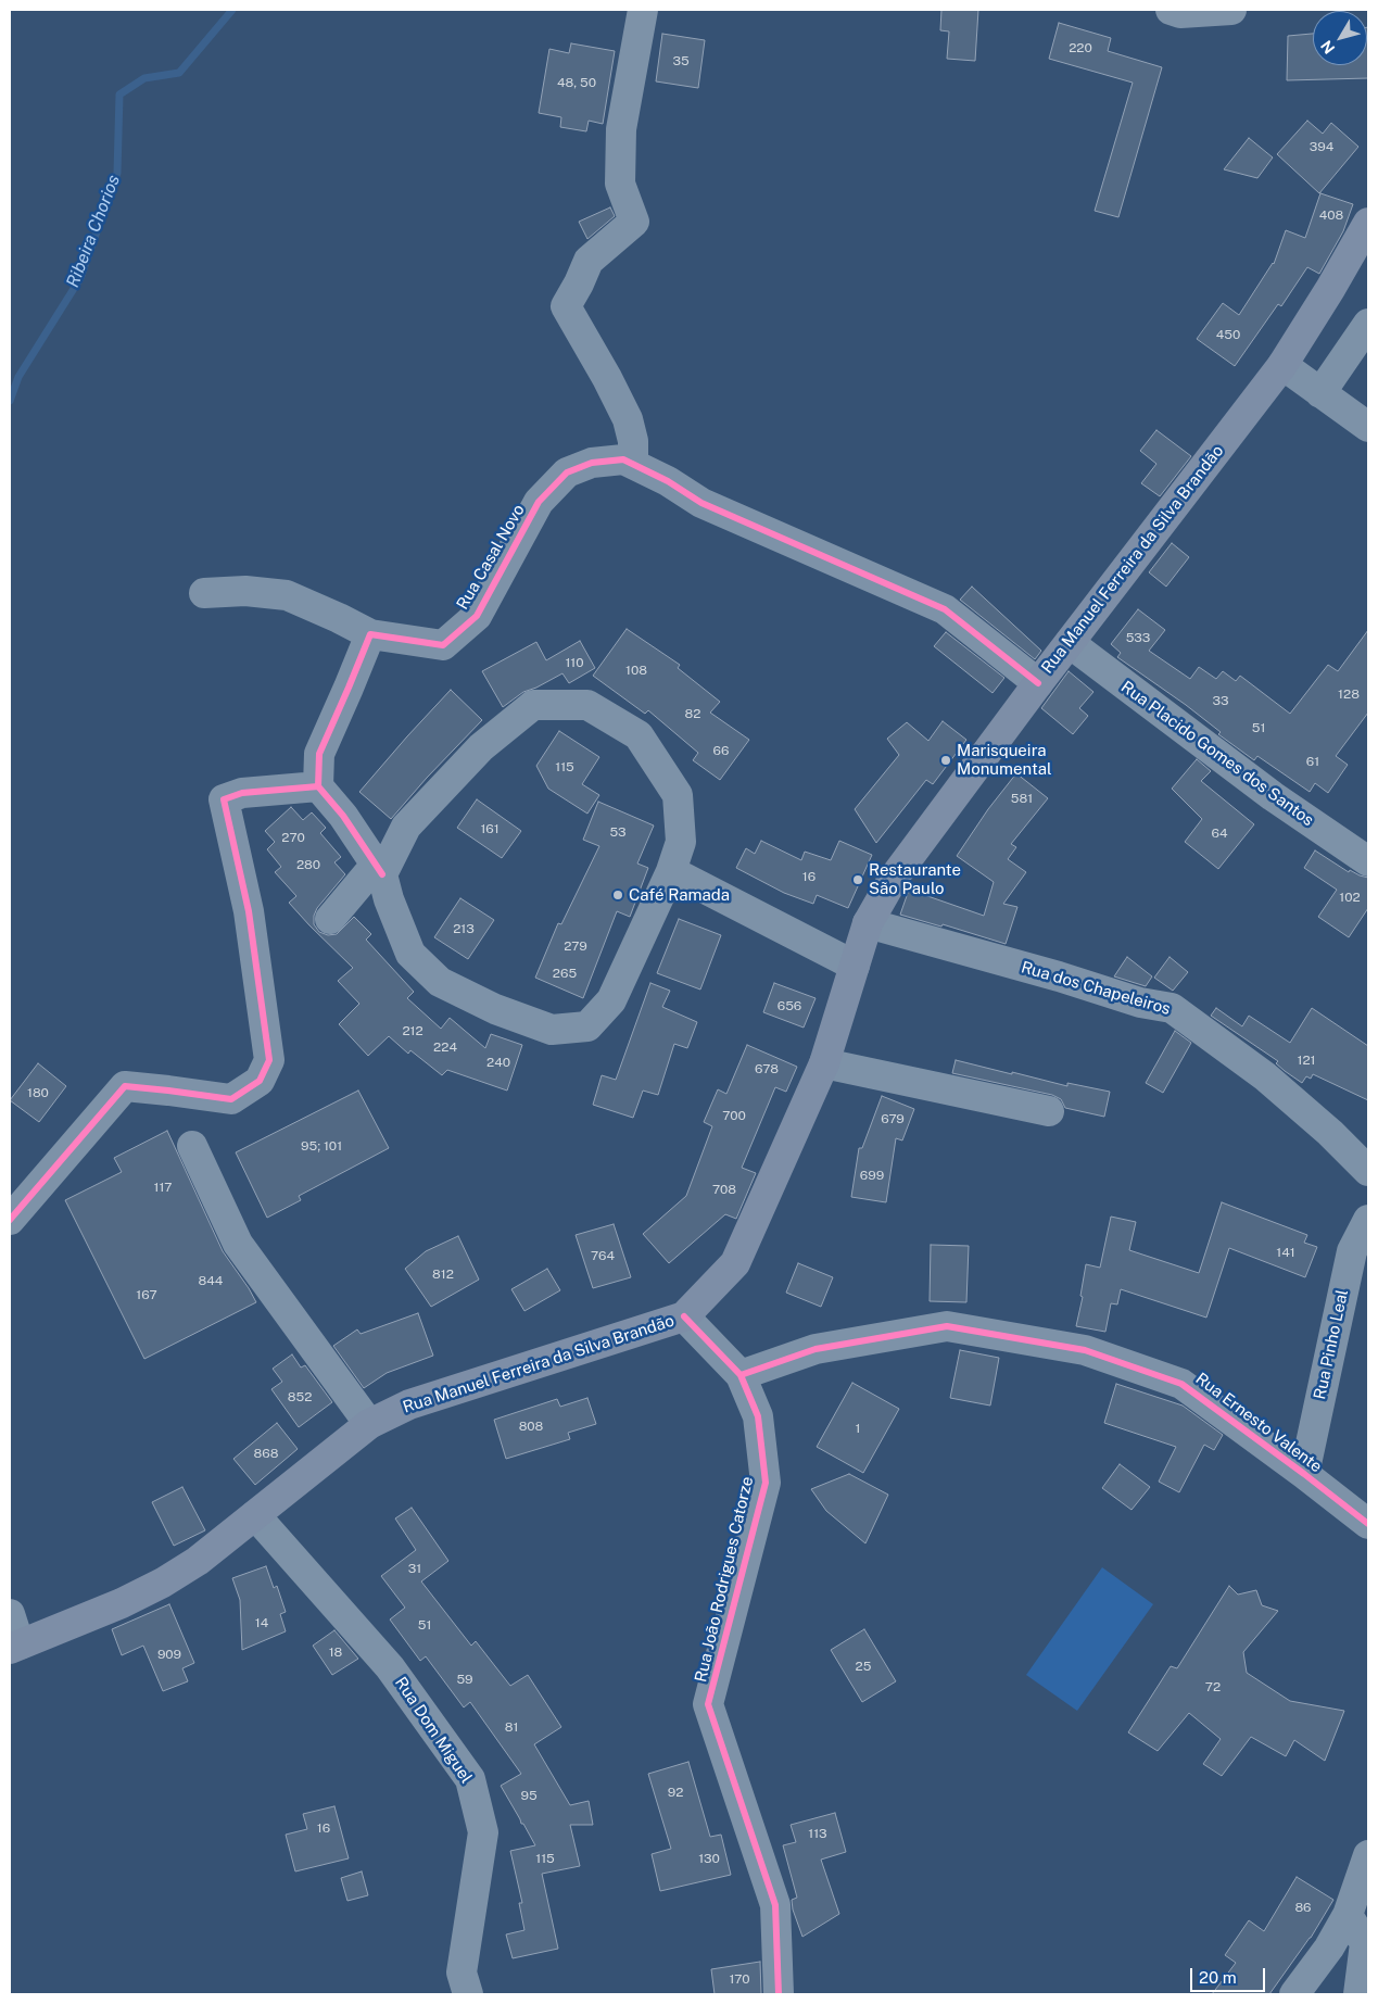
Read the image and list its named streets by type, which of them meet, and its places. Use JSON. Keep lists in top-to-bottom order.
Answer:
{
  "streets": {
    "main road": ["Rua Manuel Ferreira da Silva Brandão"],
    "street": [
      "Rua Casal Novo",
      "Rua Placido Gomes dos Santos",
      "Rua dos Chapeleiros",
      "Rua Pinho Leal",
      "Rua Ernesto Valente",
      "Rua João Rodrigues Catorze",
      "Rua Dom Miguel"
    ]
  },
  "crossings": [
    ["Rua Casal Novo", "Rua Manuel Ferreira da Silva Brandão"],
    ["Rua Manuel Ferreira da Silva Brandão", "Rua Placido Gomes dos Santos"],
    ["Rua Manuel Ferreira da Silva Brandão", "Rua dos Chapeleiros"],
    ["Rua Manuel Ferreira da Silva Brandão", "Rua João Rodrigues Catorze"],
    ["Rua Manuel Ferreira da Silva Brandão", "Rua Dom Miguel"],
    ["Rua Pinho Leal", "Rua Ernesto Valente"],
    ["Rua Ernesto Valente", "Rua João Rodrigues Catorze"]
  ],
  "water": ["Ribeira Chorios"],
  "places": ["Marisqueira Monumental", "Restaurante São Paulo", "Café Ramada"],
  "house_numbers": [
    "220",
    "35",
    "48, 50",
    "394",
    "408",
    "450",
    "533",
    "110",
    "108",
    "128",
    "33",
    "82",
    "51",
    "66",
    "61",
    "115",
    "581",
    "161",
    "53",
    "64",
    "270",
    "280",
    "16",
    "102",
    "213",
    "279",
    "265",
    "656",
    "212",
    "224",
    "121",
    "240",
    "678",
    "180",
    "700",
    "679",
    "95; 101",
    "699",
    "117",
    "708",
    "141",
    "764",
    "812",
    "844",
    "167",
    "852",
    "808",
    "1",
    "868",
    "31",
    "14",
    "51",
    "18",
    "909",
    "25",
    "59",
    "72",
    "81",
    "92",
    "95",
    "16",
    "113",
    "115",
    "130",
    "86",
    "170"
  ],
  "scale_bar": "20 m",
  "north": "bottom left"
}
